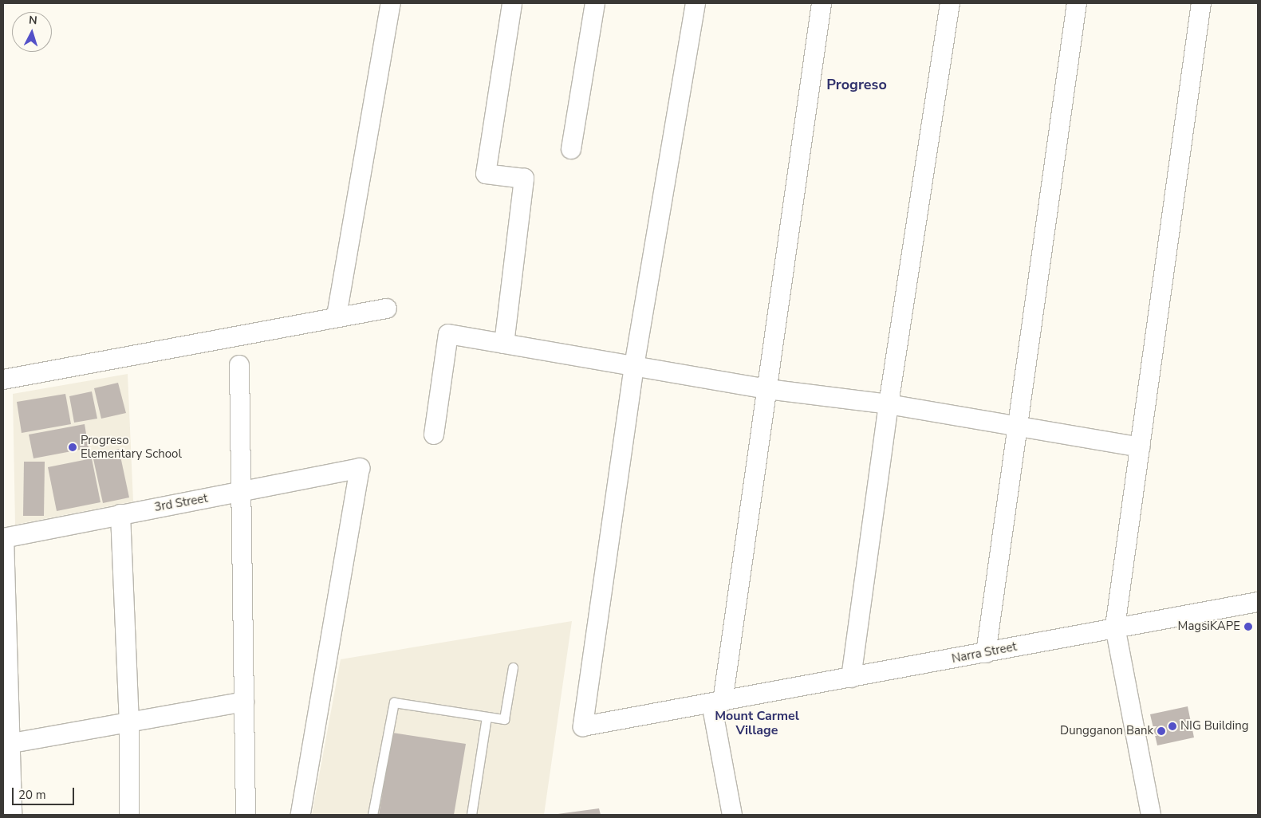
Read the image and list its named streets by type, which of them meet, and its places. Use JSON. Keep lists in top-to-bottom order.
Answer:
{
  "streets": {
    "street": ["3rd Street", "Narra Street"]
  },
  "districts": ["Progreso", "Mount Carmel Village"],
  "places": [
    "Progreso Elementary School",
    "MagsiKAPE",
    "NIG Building",
    "Dungganon Bank"
  ],
  "scale_bar": "20 m",
  "north": "top"
}
